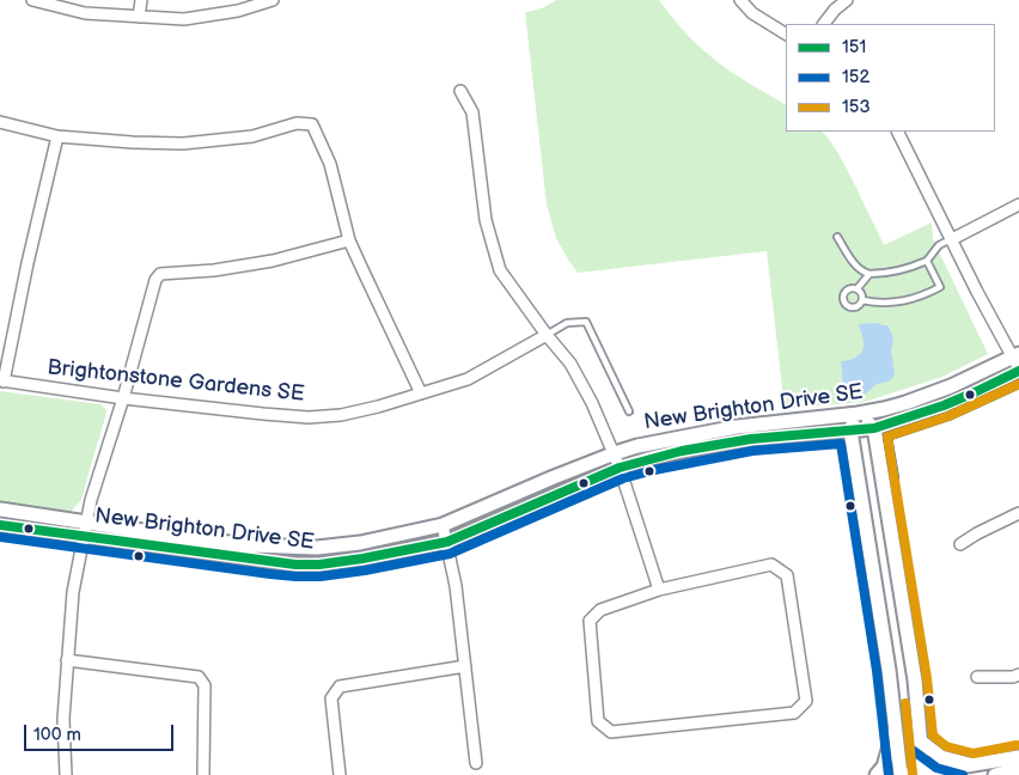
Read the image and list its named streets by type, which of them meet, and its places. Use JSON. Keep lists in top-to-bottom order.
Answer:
{
  "streets": {
    "street": ["Brightonstone Gardens SE", "New Brighton Drive SE"]
  },
  "lines": ["transit line 151", "transit line 152", "transit line 153"],
  "legend": ["151", "152", "153"],
  "scale_bar": "100 m"
}
